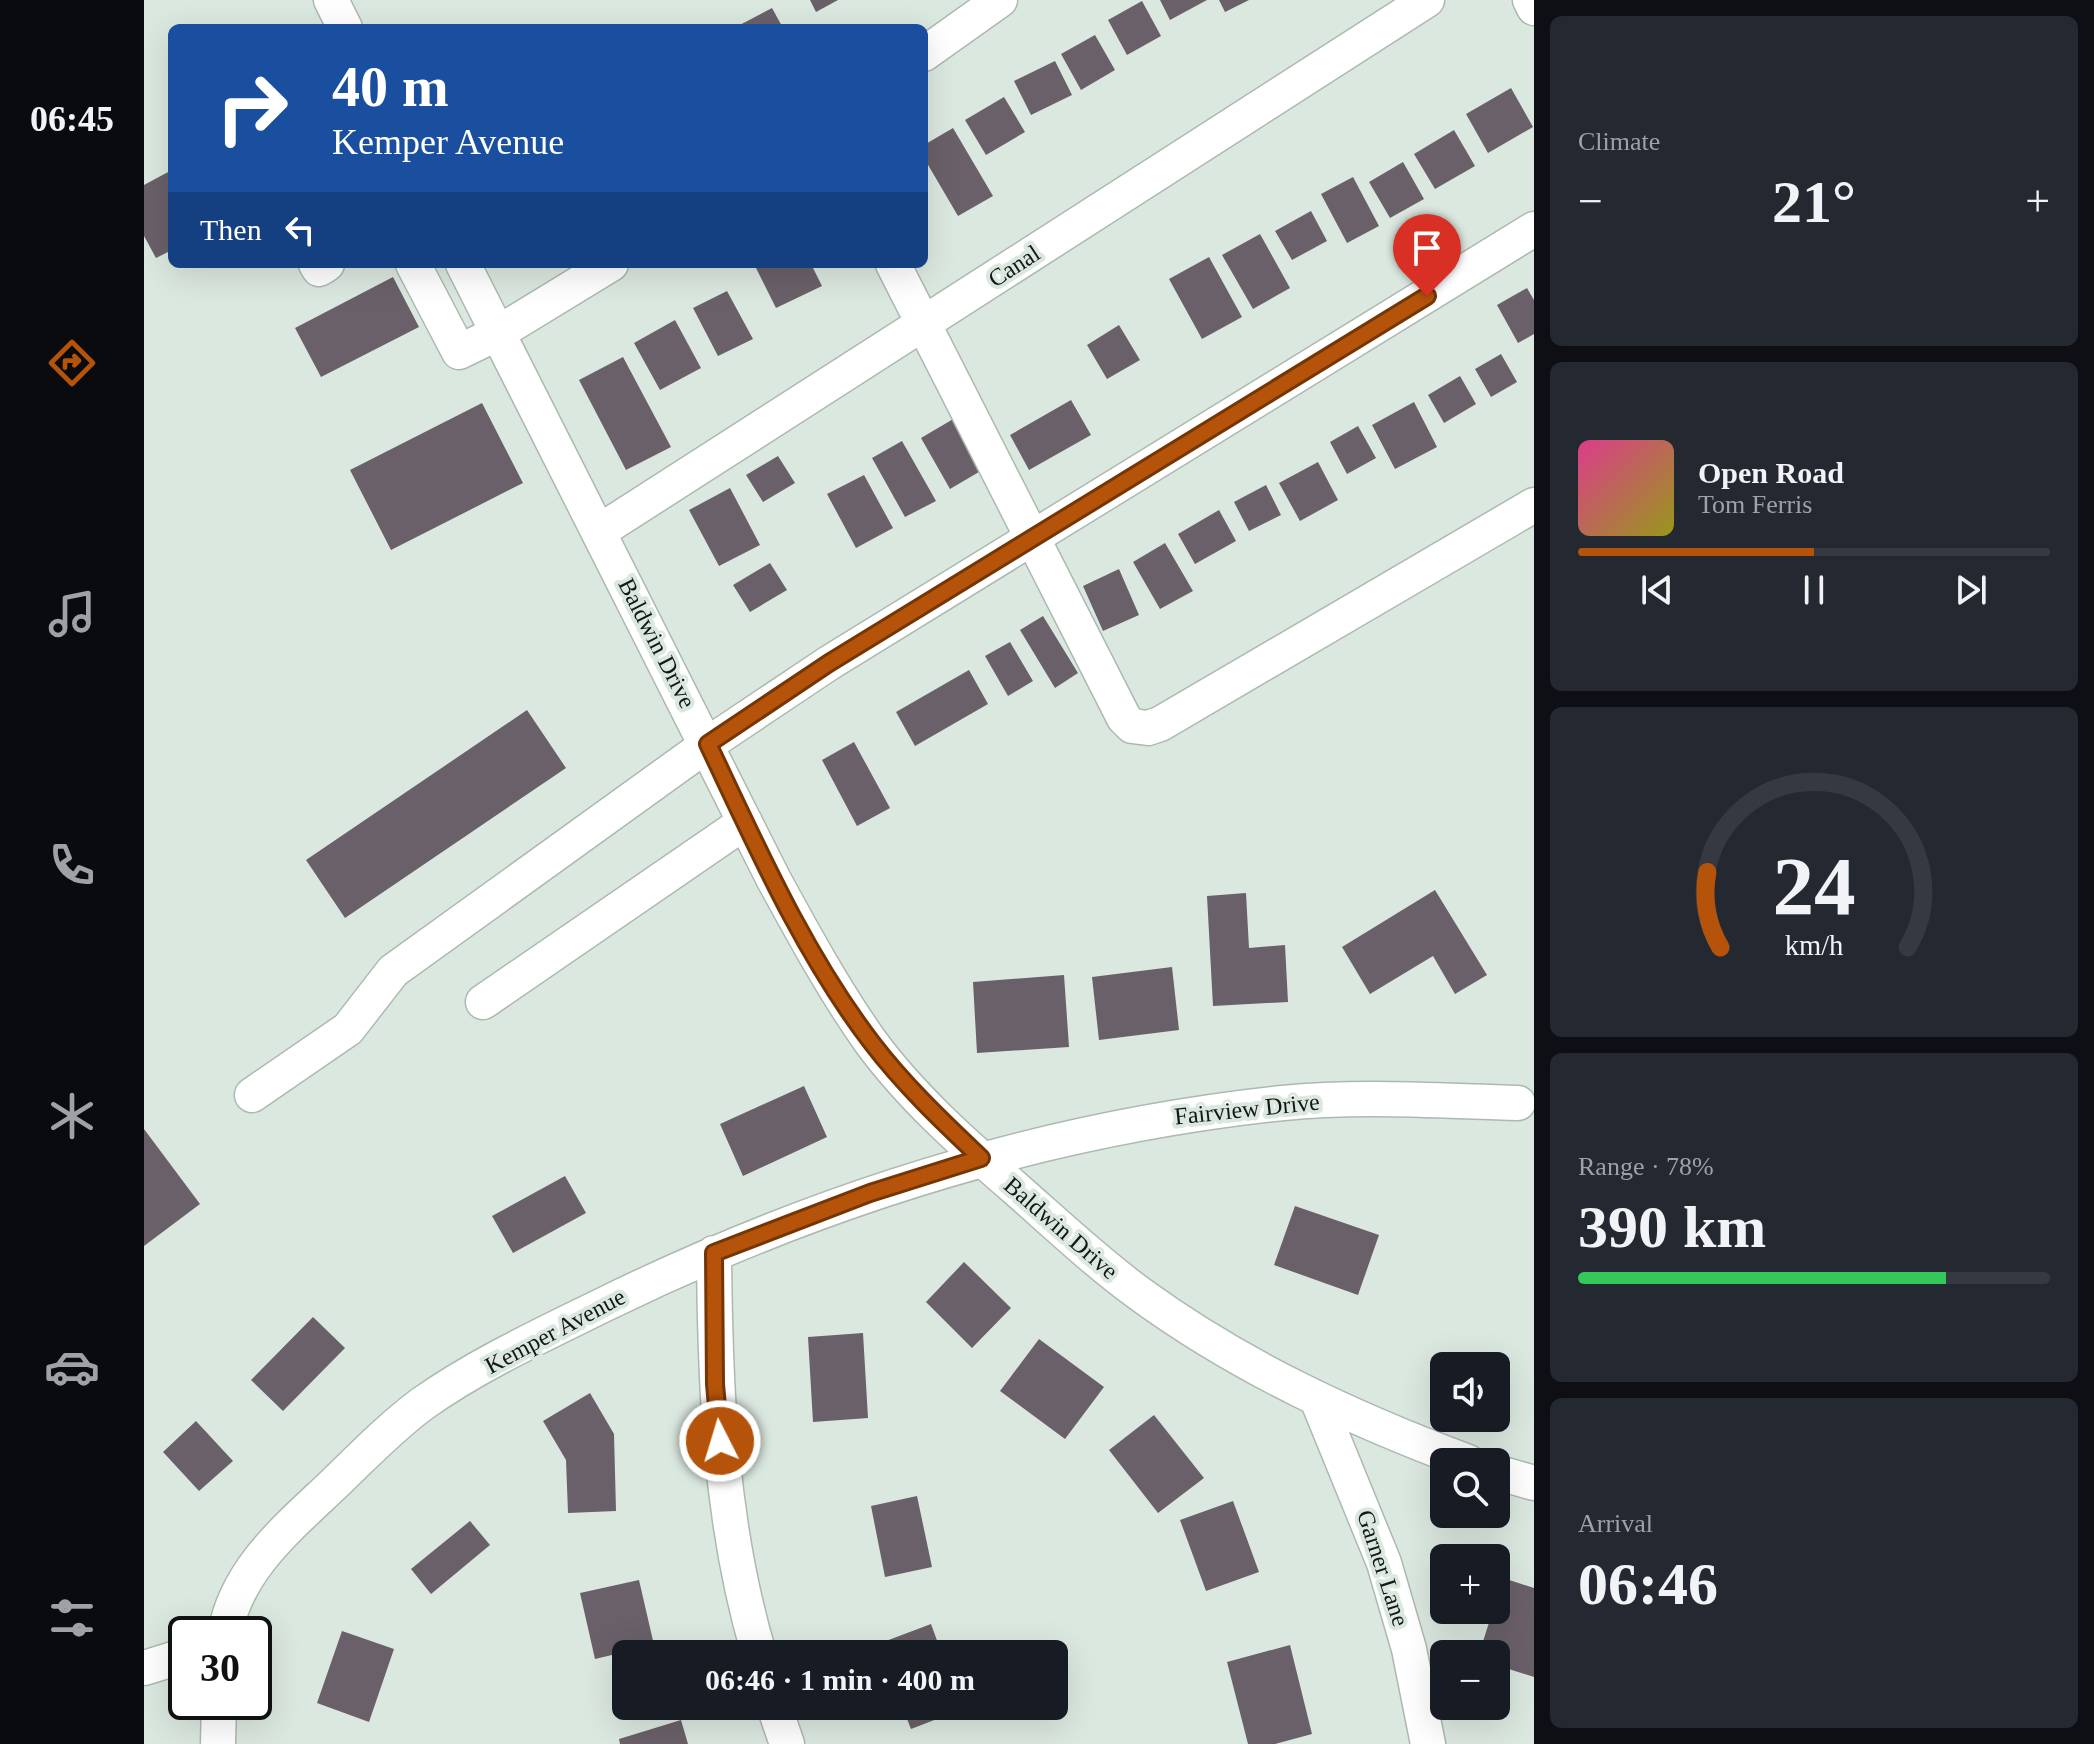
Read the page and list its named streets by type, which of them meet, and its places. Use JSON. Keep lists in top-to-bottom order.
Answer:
{
  "streets": {
    "street": [
      "Canal",
      "Baldwin Drive",
      "Fairview Drive",
      "Kemper Avenue",
      "Garner Lane"
    ]
  },
  "crossings": [
    ["Canal", "Baldwin Drive"],
    ["Baldwin Drive", "Fairview Drive"],
    ["Baldwin Drive", "Kemper Avenue"],
    ["Baldwin Drive", "Garner Lane"],
    ["Fairview Drive", "Kemper Avenue"]
  ],
  "page": {
    "tabs": "06:45",
    "tile": [
      "Climate",
      ["Range · 78%", "390 km"],
      ["Arrival", "06:46"]
    ],
    "turn": ["40 m", "Kemper Avenue"],
    "heat": ["−", "21°", "+"],
    "then": "Then",
    "song": ["Open Road", "Tom Ferris"],
    "map_buttons": ["+", "−"],
    "limit": "30",
    "trip": "06:46 · 1 min · 400 m",
    "gauge": ["24", "km/h"]
  }
}
